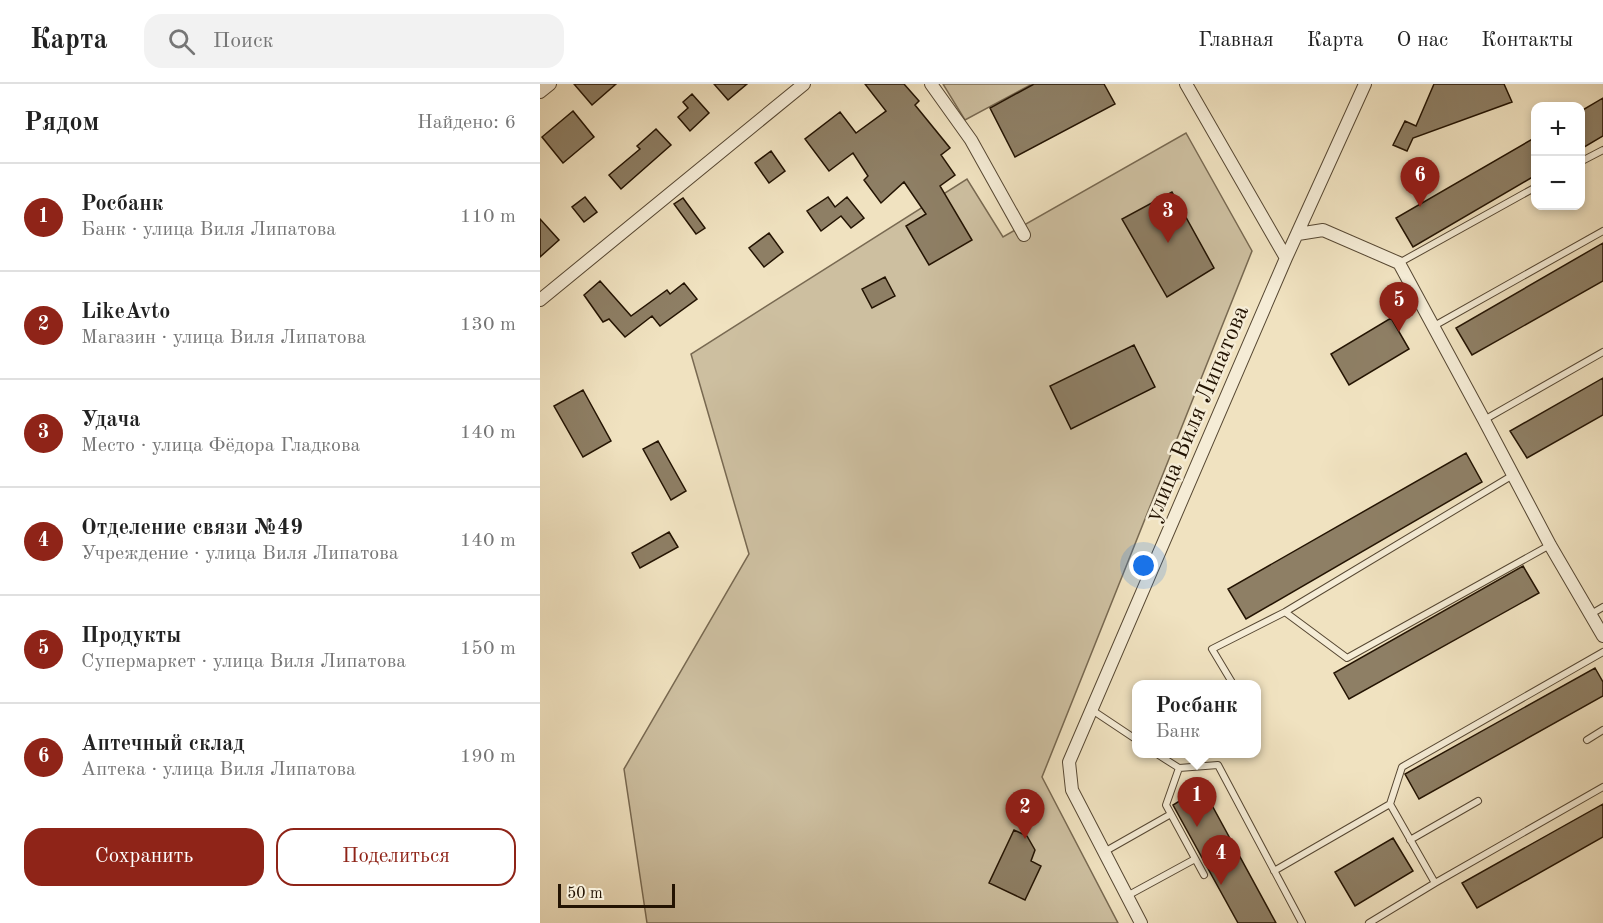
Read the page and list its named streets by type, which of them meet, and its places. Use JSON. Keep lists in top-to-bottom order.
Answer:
{
  "streets": {
    "street": ["улица Виля Липатова"]
  },
  "scale_bar": "50 m",
  "page": {
    "header": "Карта",
    "search": "Поиск",
    "nav": [
      "Главная",
      "Карта",
      "О нас",
      "Контакты"
    ],
    "heading": ["Рядом", "Найдено: 6"],
    "map_buttons": ["+", "−"],
    "pins": [
      "6",
      "3",
      "5",
      "1",
      "2",
      "4"
    ],
    "list": [
      {
        "mark": "1",
        "name": "Росбанк",
        "note": "Банк · улица Виля Липатова",
        "value": "110 m"
      },
      {
        "mark": "2",
        "name": "LikeAvto",
        "note": "Магазин · улица Виля Липатова",
        "value": "130 m"
      },
      {
        "mark": "3",
        "name": "Удача",
        "note": "Место · улица Фёдора Гладкова",
        "value": "140 m"
      },
      {
        "mark": "4",
        "name": "Отделение связи №49",
        "note": "Учреждение · улица Виля Липатова",
        "value": "140 m"
      },
      {
        "mark": "5",
        "name": "Продукты",
        "note": "Супермаркет · улица Виля Липатова",
        "value": "150 m"
      },
      {
        "mark": "6",
        "name": "Аптечный склад",
        "note": "Аптека · улица Виля Липатова",
        "value": "190 m"
      }
    ],
    "popup": ["Росбанк", "Банк"],
    "buttons": ["Сохранить", "Поделиться"],
    "scale": "50 m"
  }
}
